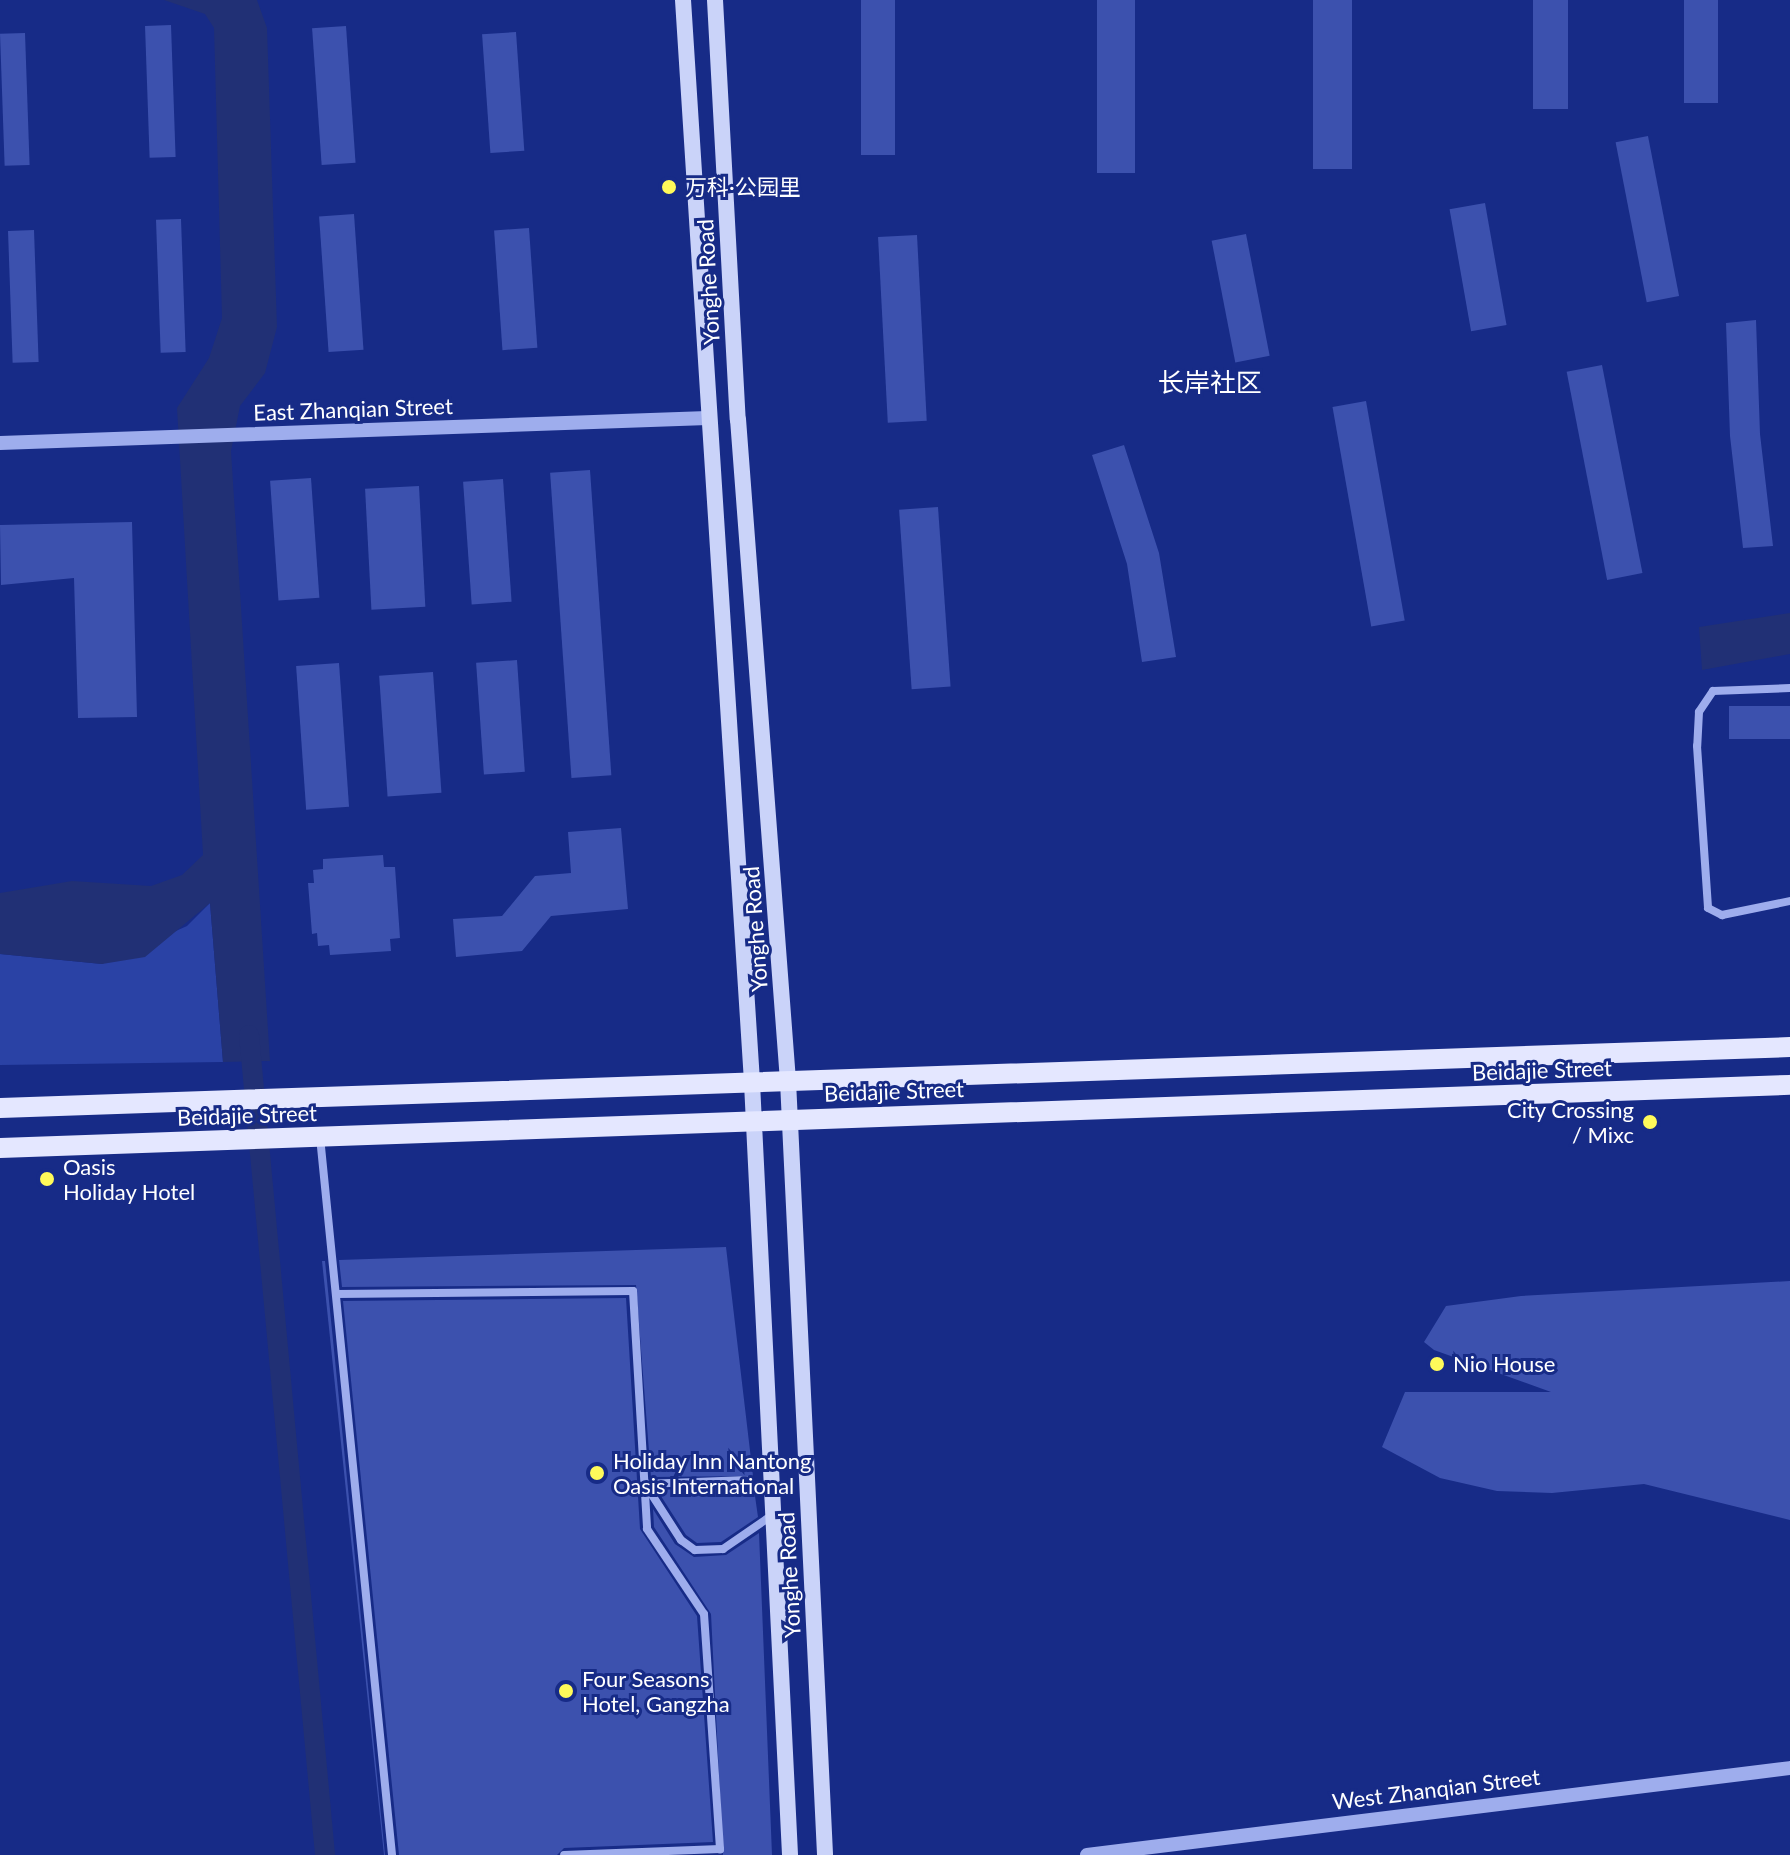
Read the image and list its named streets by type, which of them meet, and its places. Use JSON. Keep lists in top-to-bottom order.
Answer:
{
  "streets": {
    "main road": ["Yonghe Road", "Beidajie Street"],
    "street": ["East Zhanqian Street", "West Zhanqian Street"]
  },
  "crossings": [
    ["Yonghe Road", "East Zhanqian Street"],
    ["Yonghe Road", "Beidajie Street"]
  ],
  "districts": ["长岸社区"],
  "places": [
    "万科·公园里",
    "City Crossing / Mixc",
    "Oasis Holiday Hotel",
    "Nio House",
    "Holiday Inn Nantong Oasis International",
    "Four Seasons Hotel, Gangzha"
  ]
}
